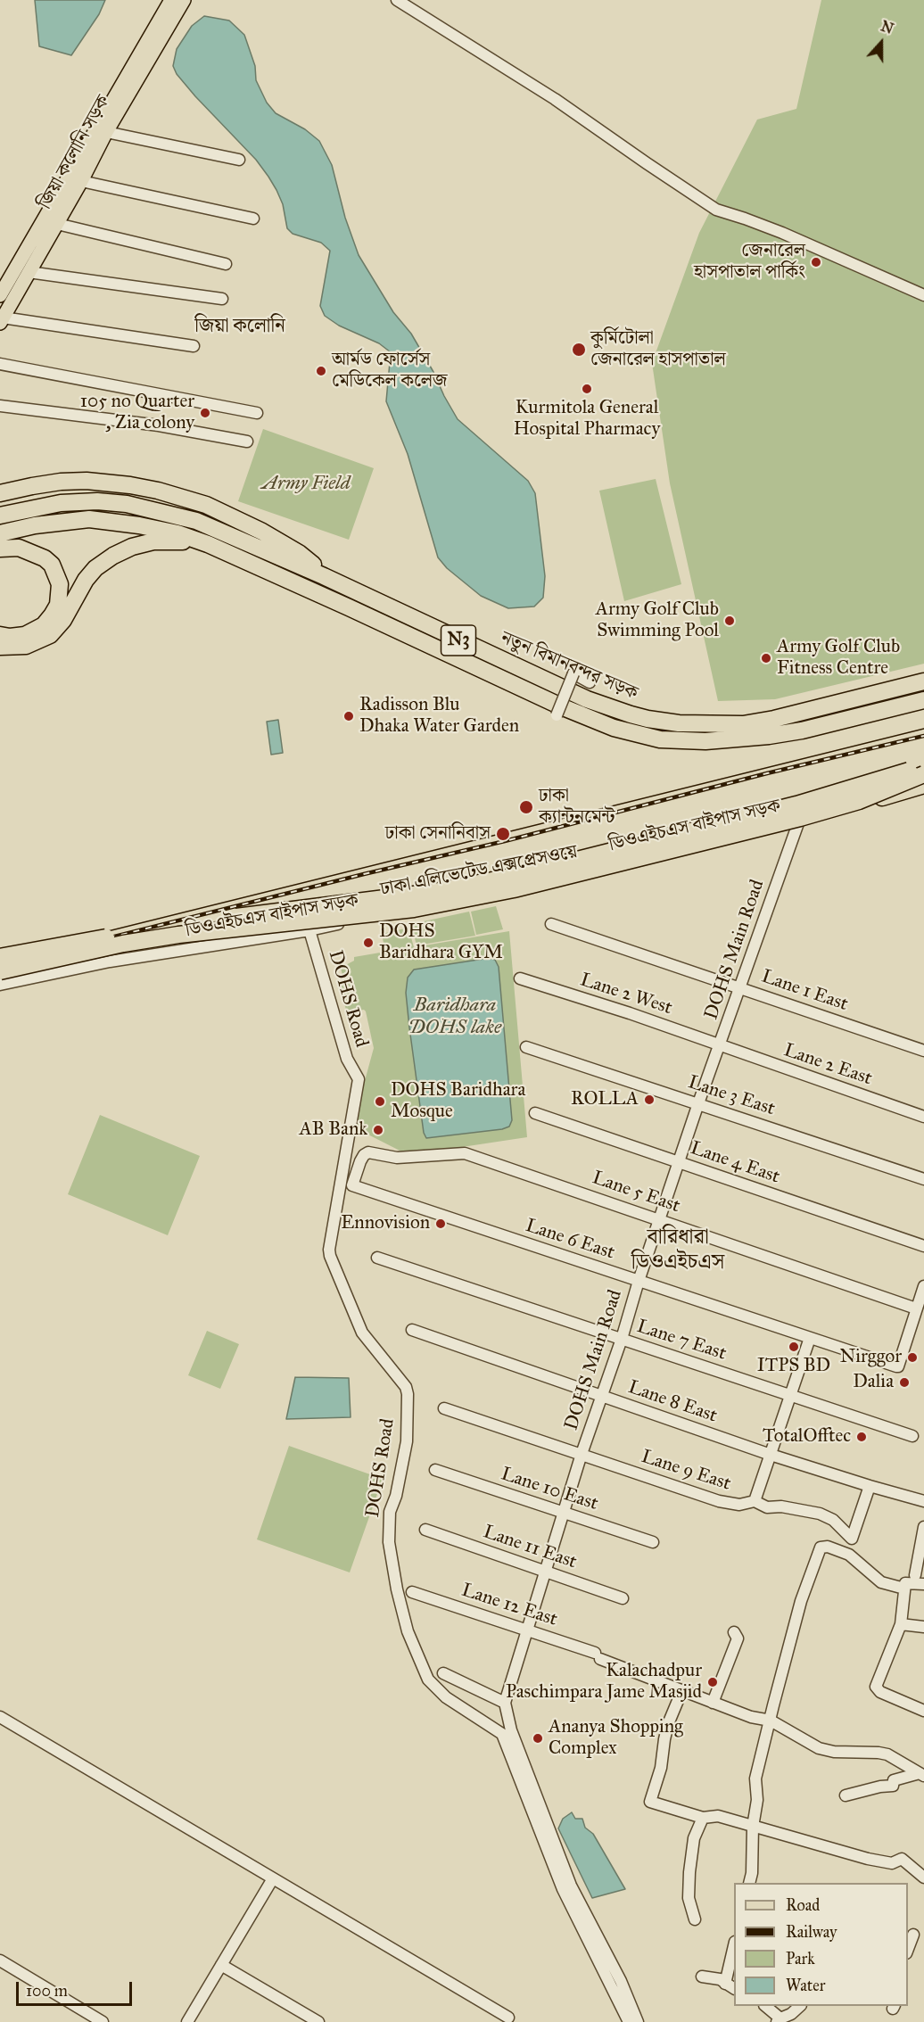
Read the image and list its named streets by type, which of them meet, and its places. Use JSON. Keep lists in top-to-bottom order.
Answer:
{
  "streets": {
    "highway": ["N3", "নতুন বিমানবন্দর সড়ক", "ঢাকা এলিভেটেড এক্সপ্রেসওয়ে"],
    "main road": ["জিয়া কলোনি সড়ক"],
    "street": [
      "ডিওএইচএস বাইপাস সড়ক",
      "DOHS Main Road",
      "Lane 1 East",
      "Lane 2 West",
      "DOHS Road",
      "Lane 2 East",
      "Lane 3 East",
      "Lane 4 East",
      "Lane 5 East",
      "Lane 6 East",
      "Lane 7 East",
      "Lane 8 East",
      "Lane 9 East",
      "Lane 10 East",
      "Lane 11 East",
      "Lane 12 East"
    ]
  },
  "crossings": [
    ["ডিওএইচএস বাইপাস সড়ক", "DOHS Main Road"],
    ["ডিওএইচএস বাইপাস সড়ক", "DOHS Road"],
    ["DOHS Main Road", "Lane 1 East"],
    ["DOHS Main Road", "Lane 2 West"],
    ["DOHS Main Road", "Lane 2 East"],
    ["DOHS Main Road", "Lane 3 East"],
    ["DOHS Main Road", "Lane 4 East"],
    ["DOHS Main Road", "Lane 5 East"],
    ["DOHS Main Road", "Lane 6 East"],
    ["DOHS Main Road", "Lane 7 East"],
    ["DOHS Main Road", "Lane 8 East"],
    ["DOHS Main Road", "Lane 9 East"],
    ["DOHS Main Road", "Lane 10 East"],
    ["DOHS Main Road", "Lane 11 East"],
    ["DOHS Main Road", "Lane 12 East"],
    ["Lane 2 West", "Lane 2 East"],
    ["Lane 5 East", "Lane 6 East"],
    ["Lane 8 East", "Lane 9 East"]
  ],
  "districts": ["জিয়া কলোনি", "বারিধারা ডিওএইচএস"],
  "water": ["Baridhara DOHS lake"],
  "parks": ["Army Field"],
  "places": [
    "জেনারেল হাসপাতাল পার্কিং",
    "কুর্মিটোলা জেনারেল হাসপাতাল",
    "আর্মড ফোর্সেস মেডিকেল কলেজ",
    "Kurmitola General Hospital Pharmacy",
    "105 no Quarter , Zia colony",
    "Army Golf Club Swimming Pool",
    "Army Golf Club Fitness Centre",
    "Radisson Blu Dhaka Water Garden",
    "ঢাকা ক্যান্টনমেন্ট",
    "ঢাকা সেনানিবাস",
    "DOHS Baridhara GYM",
    "ROLLA",
    "DOHS Baridhara Mosque",
    "AB Bank",
    "Ennovision",
    "ITPS BD",
    "Nirggor",
    "Dalia",
    "TotalOfftec",
    "Kalachadpur Paschimpara Jame Masjid",
    "Ananya Shopping Complex"
  ],
  "legend": [
    "Road",
    "Railway",
    "Park",
    "Water"
  ],
  "scale_bar": "100 m",
  "north": "top"
}
